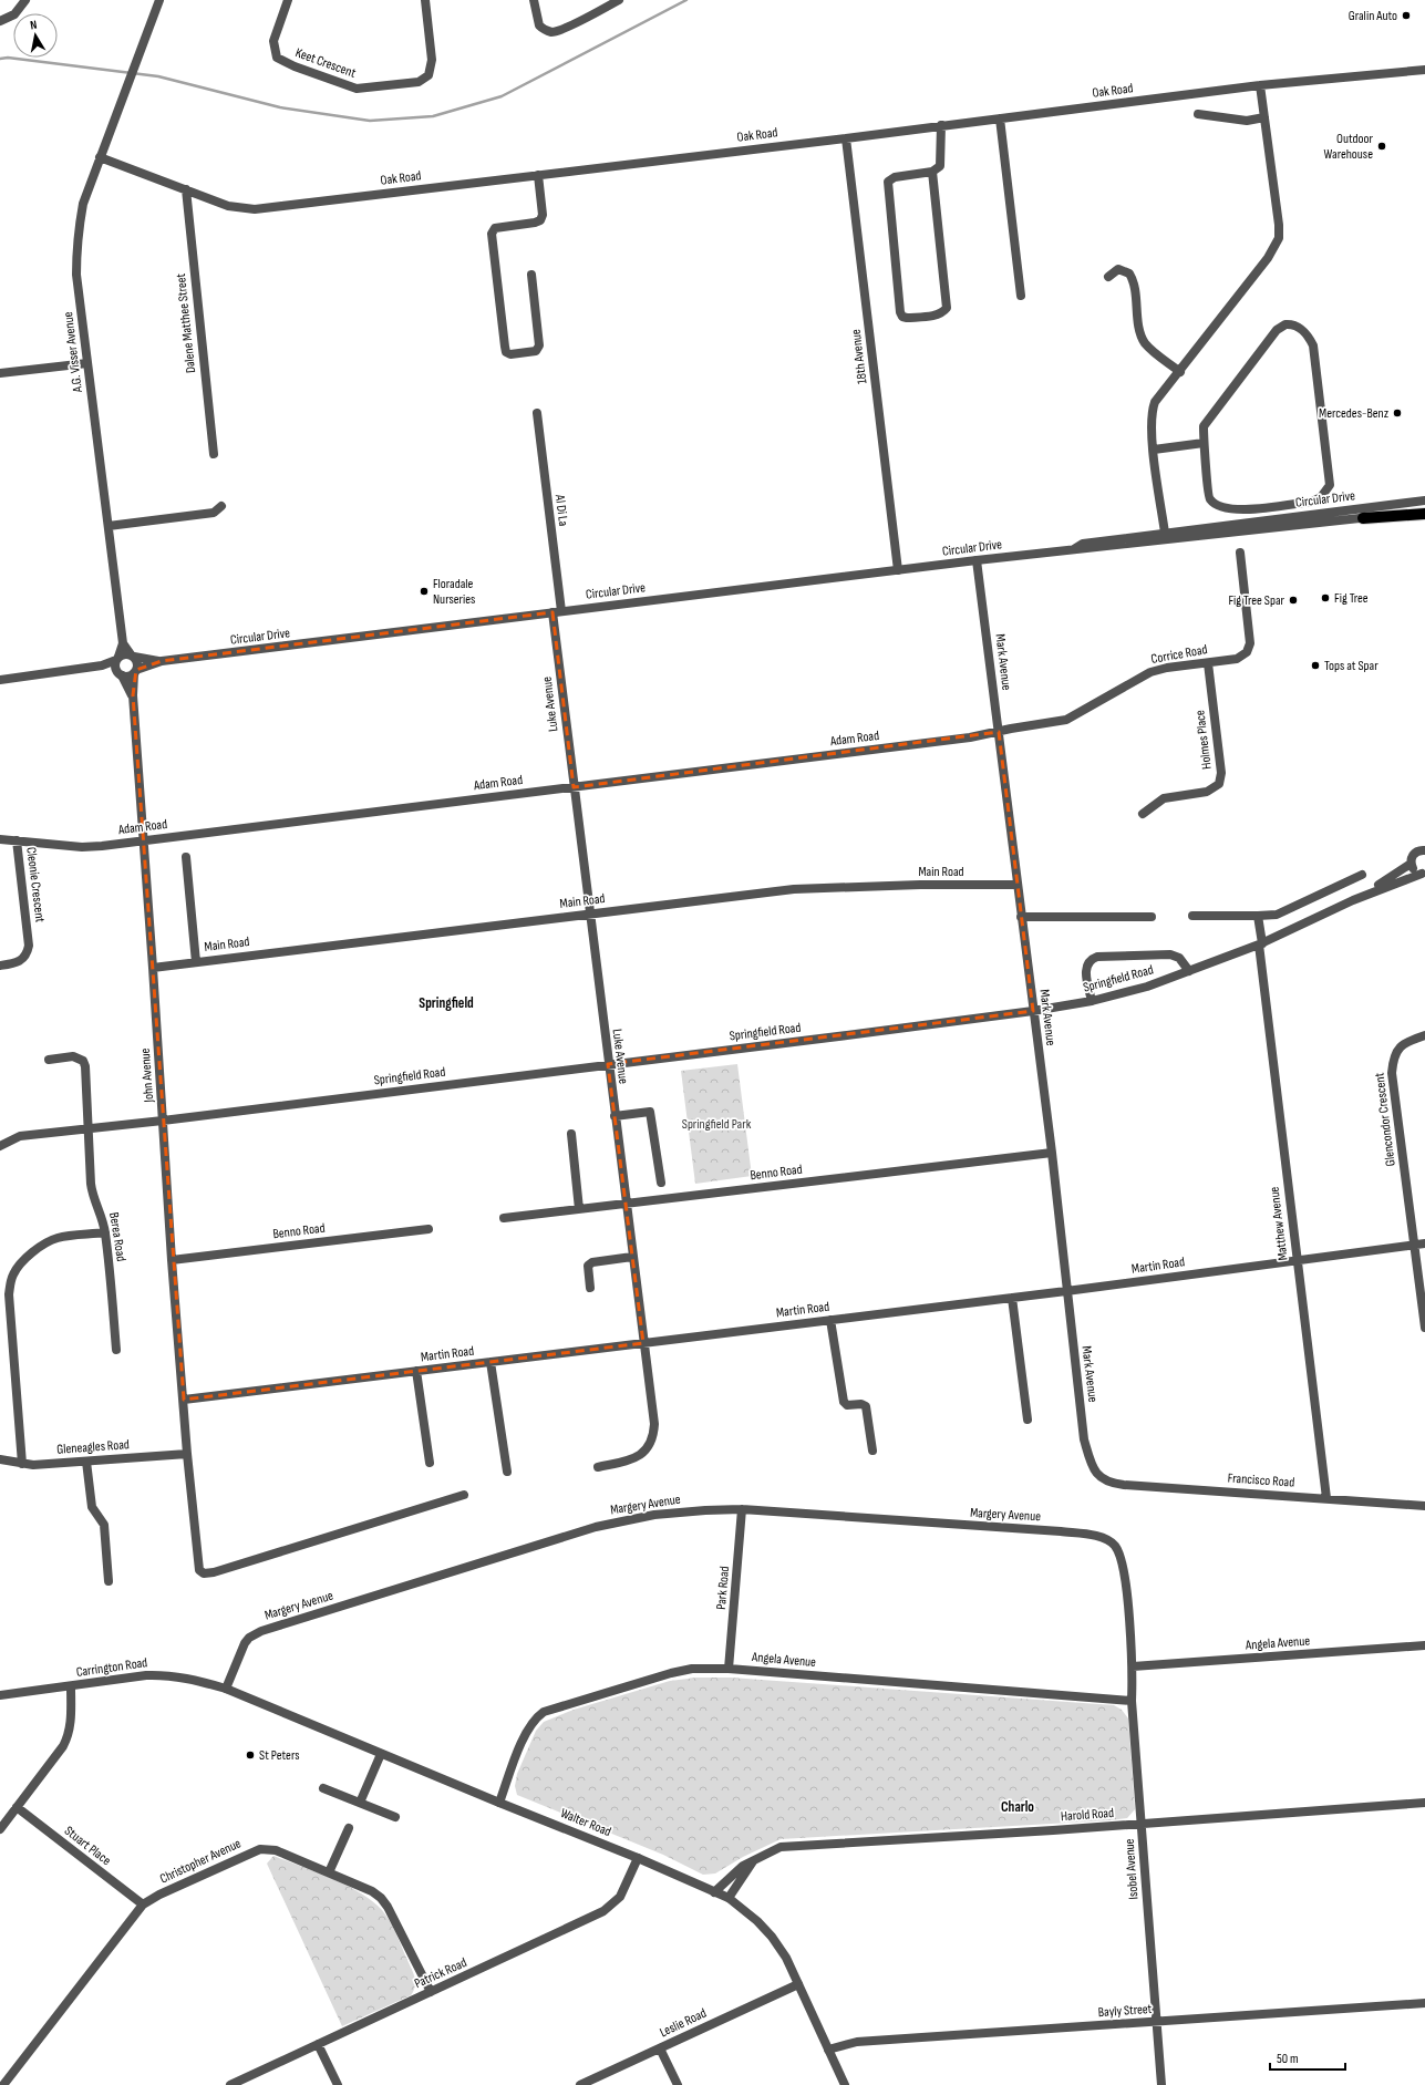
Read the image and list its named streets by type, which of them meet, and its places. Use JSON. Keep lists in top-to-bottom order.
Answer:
{
  "streets": {
    "street": [
      "Keet Crescent",
      "Oak Road",
      "Dalene Matthee Street",
      "A.G. Visser Avenue",
      "18th Avenue",
      "Circular Drive",
      "Al Di La",
      "Corrice Road",
      "Mark Avenue",
      "Luke Avenue",
      "Adam Road",
      "Holmes Place",
      "Main Road",
      "Cleonie Crescent",
      "Springfield Road",
      "John Avenue",
      "Glencondor Crescent",
      "Benno Road",
      "Matthew Avenue",
      "Berea Road",
      "Martin Road",
      "Gleneagles Road",
      "Francisco Road",
      "Margery Avenue",
      "Park Road",
      "Angela Avenue",
      "Carrington Road",
      "Harold Road",
      "Walter Road",
      "Stuart Place",
      "Christopher Avenue",
      "Isobel Avenue",
      "Patrick Road",
      "Bayly Street",
      "Leslie Road"
    ]
  },
  "crossings": [
    ["Oak Road", "Dalene Matthee Street"],
    ["Oak Road", "A.G. Visser Avenue"],
    ["Oak Road", "18th Avenue"],
    ["A.G. Visser Avenue", "Circular Drive"],
    ["A.G. Visser Avenue", "John Avenue"],
    ["18th Avenue", "Circular Drive"],
    ["Circular Drive", "Al Di La"],
    ["Circular Drive", "Mark Avenue"],
    ["Circular Drive", "Luke Avenue"],
    ["Circular Drive", "John Avenue"],
    ["Al Di La", "Luke Avenue"],
    ["Corrice Road", "Mark Avenue"],
    ["Corrice Road", "Adam Road"],
    ["Corrice Road", "Holmes Place"],
    ["Mark Avenue", "Adam Road"],
    ["Mark Avenue", "Main Road"],
    ["Mark Avenue", "Springfield Road"],
    ["Mark Avenue", "Benno Road"],
    ["Mark Avenue", "Martin Road"],
    ["Mark Avenue", "Francisco Road"],
    ["Luke Avenue", "Adam Road"],
    ["Luke Avenue", "Main Road"],
    ["Luke Avenue", "Springfield Road"],
    ["Luke Avenue", "Benno Road"],
    ["Luke Avenue", "Martin Road"],
    ["Adam Road", "Cleonie Crescent"],
    ["Adam Road", "John Avenue"],
    ["Main Road", "John Avenue"],
    ["Springfield Road", "John Avenue"],
    ["Springfield Road", "Matthew Avenue"],
    ["John Avenue", "Benno Road"],
    ["John Avenue", "Martin Road"],
    ["John Avenue", "Gleneagles Road"],
    ["Glencondor Crescent", "Martin Road"],
    ["Matthew Avenue", "Martin Road"],
    ["Matthew Avenue", "Francisco Road"],
    ["Margery Avenue", "Park Road"],
    ["Margery Avenue", "Carrington Road"],
    ["Margery Avenue", "Walter Road"],
    ["Margery Avenue", "Isobel Avenue"],
    ["Park Road", "Angela Avenue"],
    ["Angela Avenue", "Walter Road"],
    ["Angela Avenue", "Isobel Avenue"],
    ["Carrington Road", "Walter Road"],
    ["Harold Road", "Walter Road"],
    ["Harold Road", "Isobel Avenue"],
    ["Walter Road", "Patrick Road"],
    ["Walter Road", "Bayly Street"],
    ["Walter Road", "Leslie Road"],
    ["Stuart Place", "Christopher Avenue"],
    ["Christopher Avenue", "Patrick Road"],
    ["Isobel Avenue", "Bayly Street"]
  ],
  "districts": ["Springfield", "Charlo"],
  "parks": ["Springfield Park"],
  "places": [
    "Gralin Auto",
    "Outdoor Warehouse",
    "Mercedes-Benz",
    "Floradale Nurseries",
    "Fig Tree",
    "Fig Tree Spar",
    "Tops at Spar",
    "St Peters"
  ],
  "scale_bar": "50 m",
  "north": "top"
}
